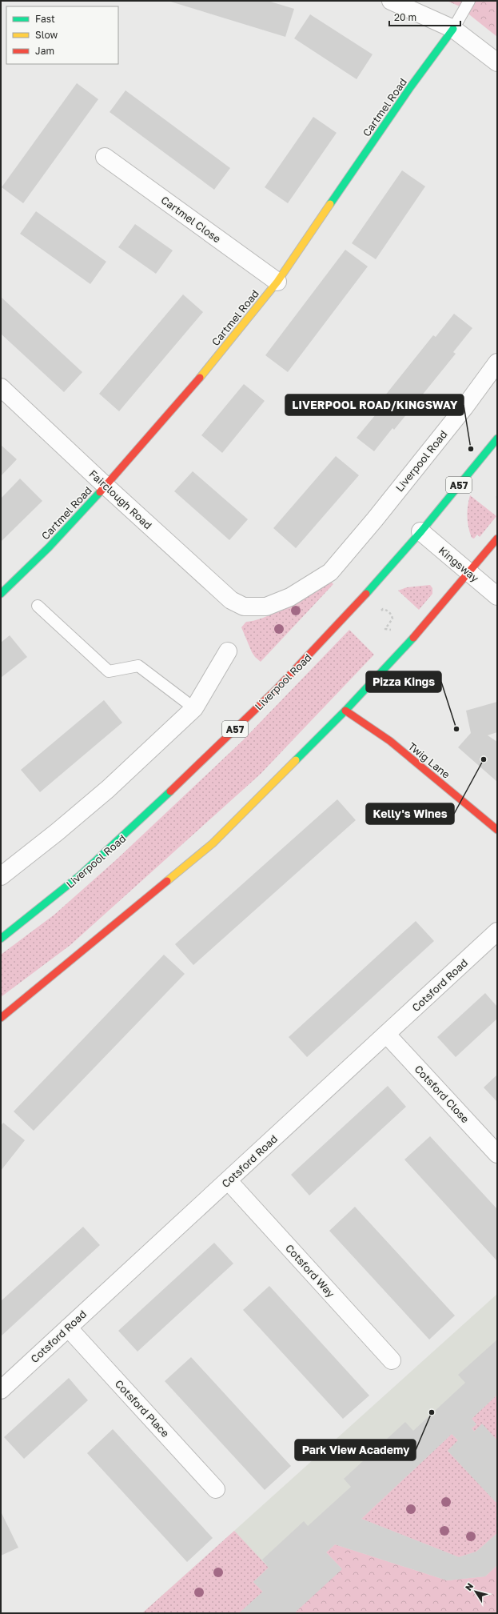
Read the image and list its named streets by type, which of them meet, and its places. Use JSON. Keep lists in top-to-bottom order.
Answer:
{
  "streets": {
    "main road": [
      "Cartmel Road",
      "Liverpool Road",
      "A57",
      "Twig Lane"
    ],
    "street": [
      "Cartmel Close",
      "Fairclough Road",
      "Kingsway",
      "Cotsford Road",
      "Cotsford Close",
      "Cotsford Way",
      "Cotsford Place"
    ]
  },
  "crossings": [
    ["Cartmel Road", "Cartmel Close"],
    ["Cartmel Road", "Fairclough Road"],
    ["Liverpool Road", "Fairclough Road"],
    ["Liverpool Road", "Kingsway"],
    ["Cotsford Road", "Cotsford Close"],
    ["Cotsford Road", "Cotsford Way"],
    ["Cotsford Road", "Cotsford Place"]
  ],
  "places": [
    "LIVERPOOL ROAD/KINGSWAY",
    "Pizza Kings",
    "Kelly's Wines",
    "Park View Academy"
  ],
  "legend": ["Fast", "Slow", "Jam"],
  "scale_bar": "20 m",
  "north": "top left"
}
